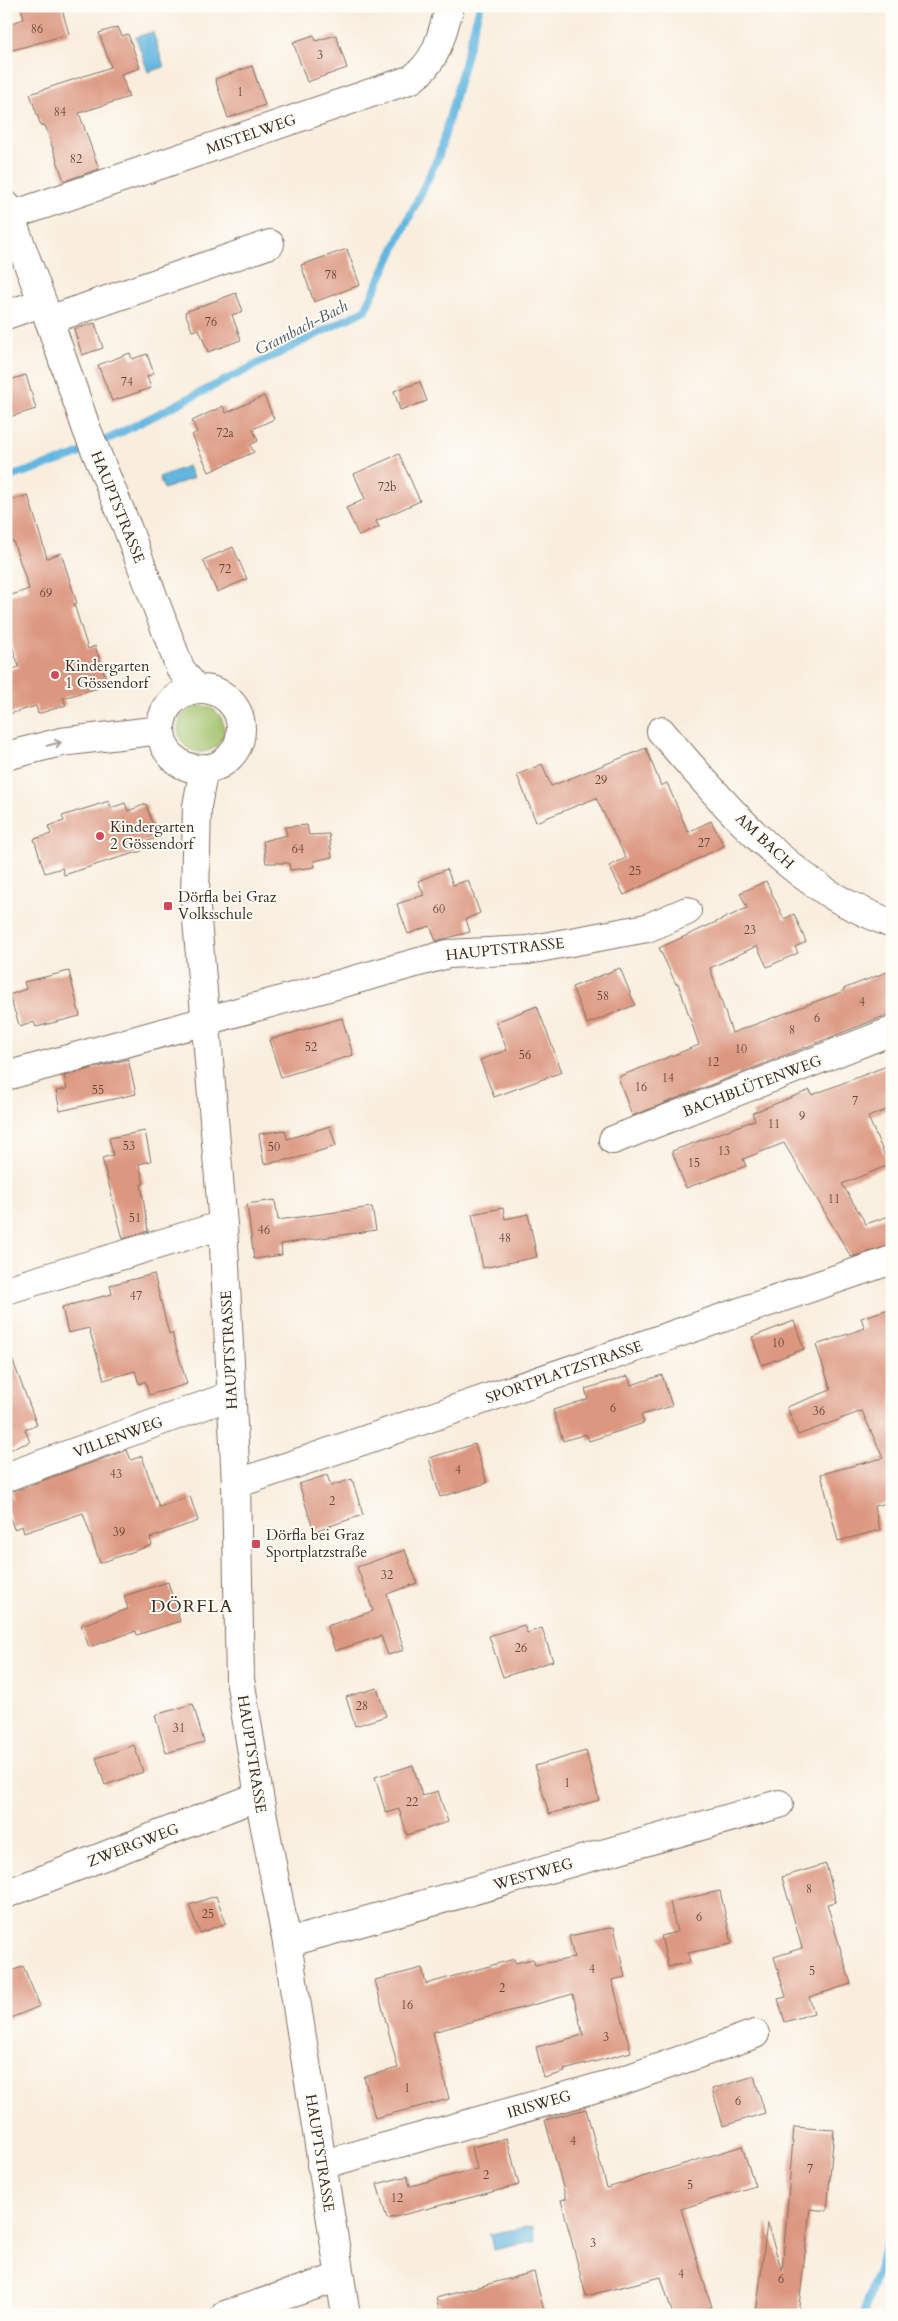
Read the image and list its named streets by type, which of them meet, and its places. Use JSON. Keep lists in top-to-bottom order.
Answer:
{
  "streets": {
    "street": [
      "MISTELWEG",
      "HAUPTSTRASSE",
      "AM BACH",
      "BACHBLÜTENWEG",
      "SPORTPLATZSTRASSE",
      "VILLENWEG",
      "ZWERGWEG",
      "WESTWEG",
      "IRISWEG"
    ]
  },
  "crossings": [
    ["MISTELWEG", "HAUPTSTRASSE"],
    ["HAUPTSTRASSE", "SPORTPLATZSTRASSE"],
    ["HAUPTSTRASSE", "VILLENWEG"],
    ["HAUPTSTRASSE", "ZWERGWEG"],
    ["HAUPTSTRASSE", "WESTWEG"],
    ["HAUPTSTRASSE", "IRISWEG"]
  ],
  "districts": ["DÖRFLA"],
  "water": ["Grambach-Bach"],
  "places": {
    "other": ["Kindergarten 1 Gössendorf", "Kindergarten 2 Gössendorf"],
    "transit": ["Dörfla bei Graz Volksschule", "Dörfla bei Graz Sportplatzstraße"]
  },
  "house_numbers": [
    "86",
    "3",
    "1",
    "84",
    "82",
    "78",
    "76",
    "74",
    "72a",
    "72b",
    "72",
    "69",
    "29",
    "27",
    "64",
    "25",
    "60",
    "23",
    "58",
    "4",
    "6",
    "8",
    "52",
    "10",
    "56",
    "12",
    "14",
    "16",
    "55",
    "7",
    "9",
    "11",
    "53",
    "50",
    "13",
    "15",
    "11",
    "51",
    "46",
    "48",
    "47",
    "10",
    "6",
    "36",
    "4",
    "43",
    "2",
    "39",
    "32",
    "26",
    "28",
    "31",
    "1",
    "22",
    "8",
    "25",
    "6",
    "4",
    "5",
    "2",
    "16",
    "3",
    "1",
    "6",
    "4",
    "7",
    "2",
    "5",
    "12",
    "3",
    "4",
    "6"
  ]
}
